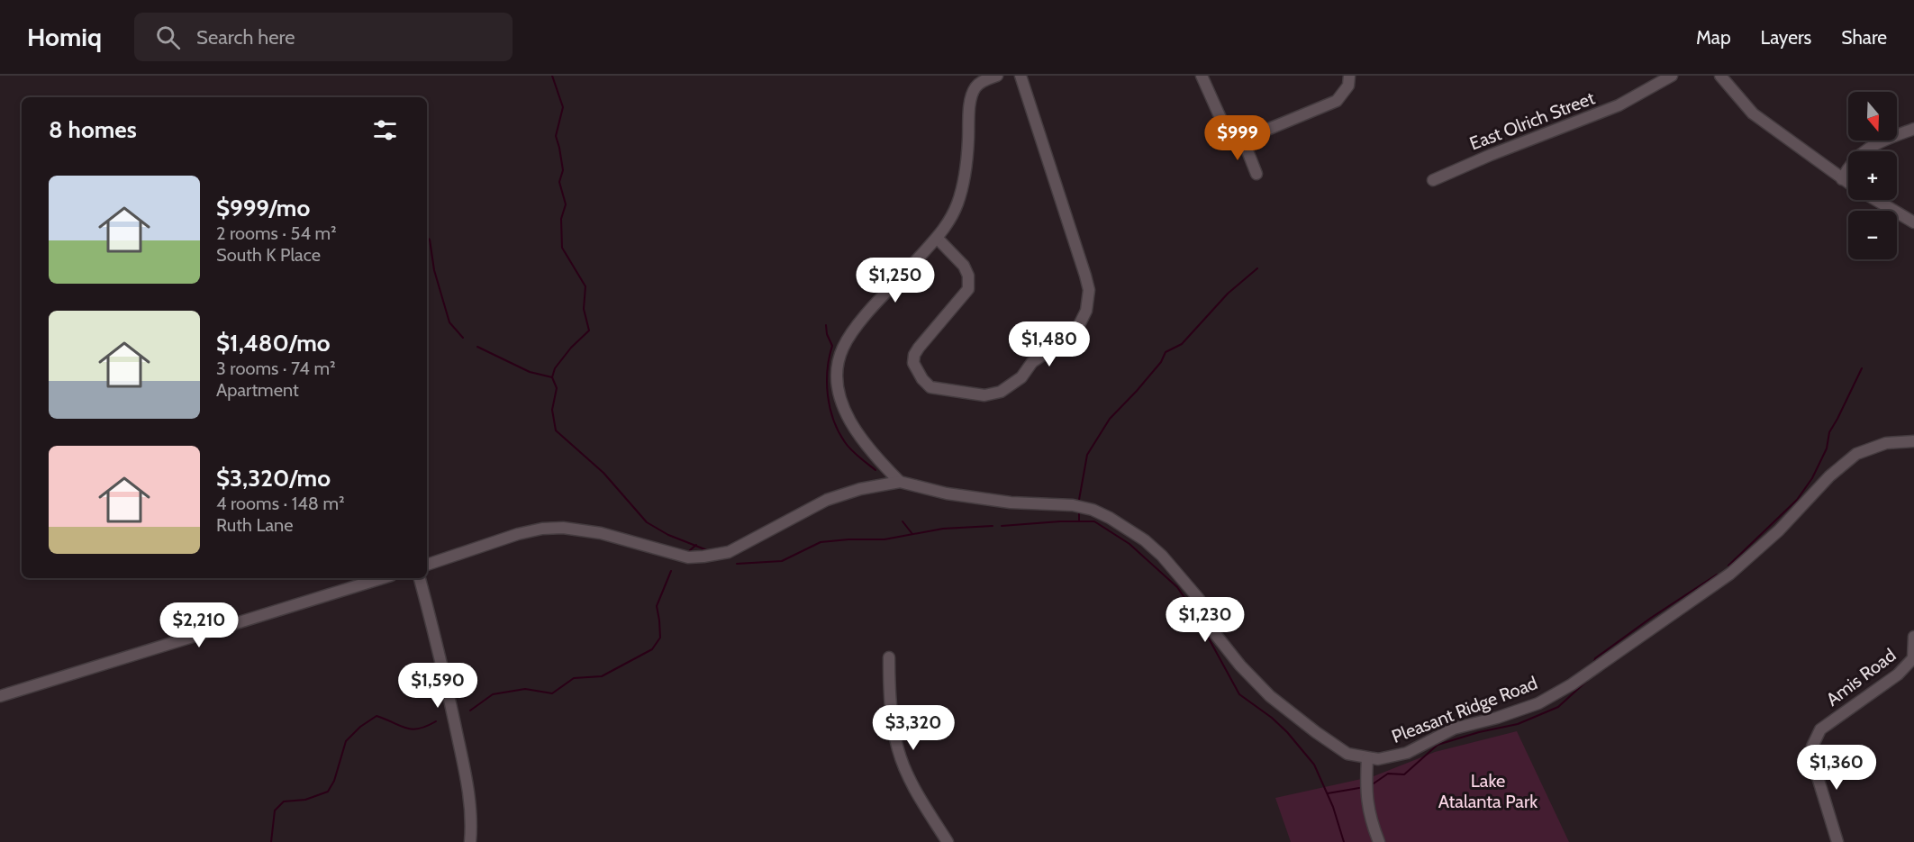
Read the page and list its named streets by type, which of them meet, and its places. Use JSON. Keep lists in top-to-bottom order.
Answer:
{
  "streets": {
    "street": ["East Olrich Street", "Amis Road", "Pleasant Ridge Road"]
  },
  "parks": ["Lake Atalanta Park"],
  "north": "bottom",
  "page": {
    "header": "Homiq",
    "search": "Search here",
    "nav": ["Map", "Layers", "Share"],
    "map_buttons": ["+", "−"],
    "heading": "8 homes",
    "price": [
      "$999",
      "$1,250",
      "$1,480",
      "$1,230",
      "$2,210",
      "$1,590",
      "$3,320",
      "$1,360"
    ],
    "list": [
      {
        "name": "$999/mo",
        "note": "2 rooms · 54 m² · South K Place"
      },
      {
        "name": "$1,480/mo",
        "note": "3 rooms · 74 m² · Apartment"
      },
      {
        "name": "$3,320/mo",
        "note": "4 rooms · 148 m² · Ruth Lane"
      }
    ]
  }
}
